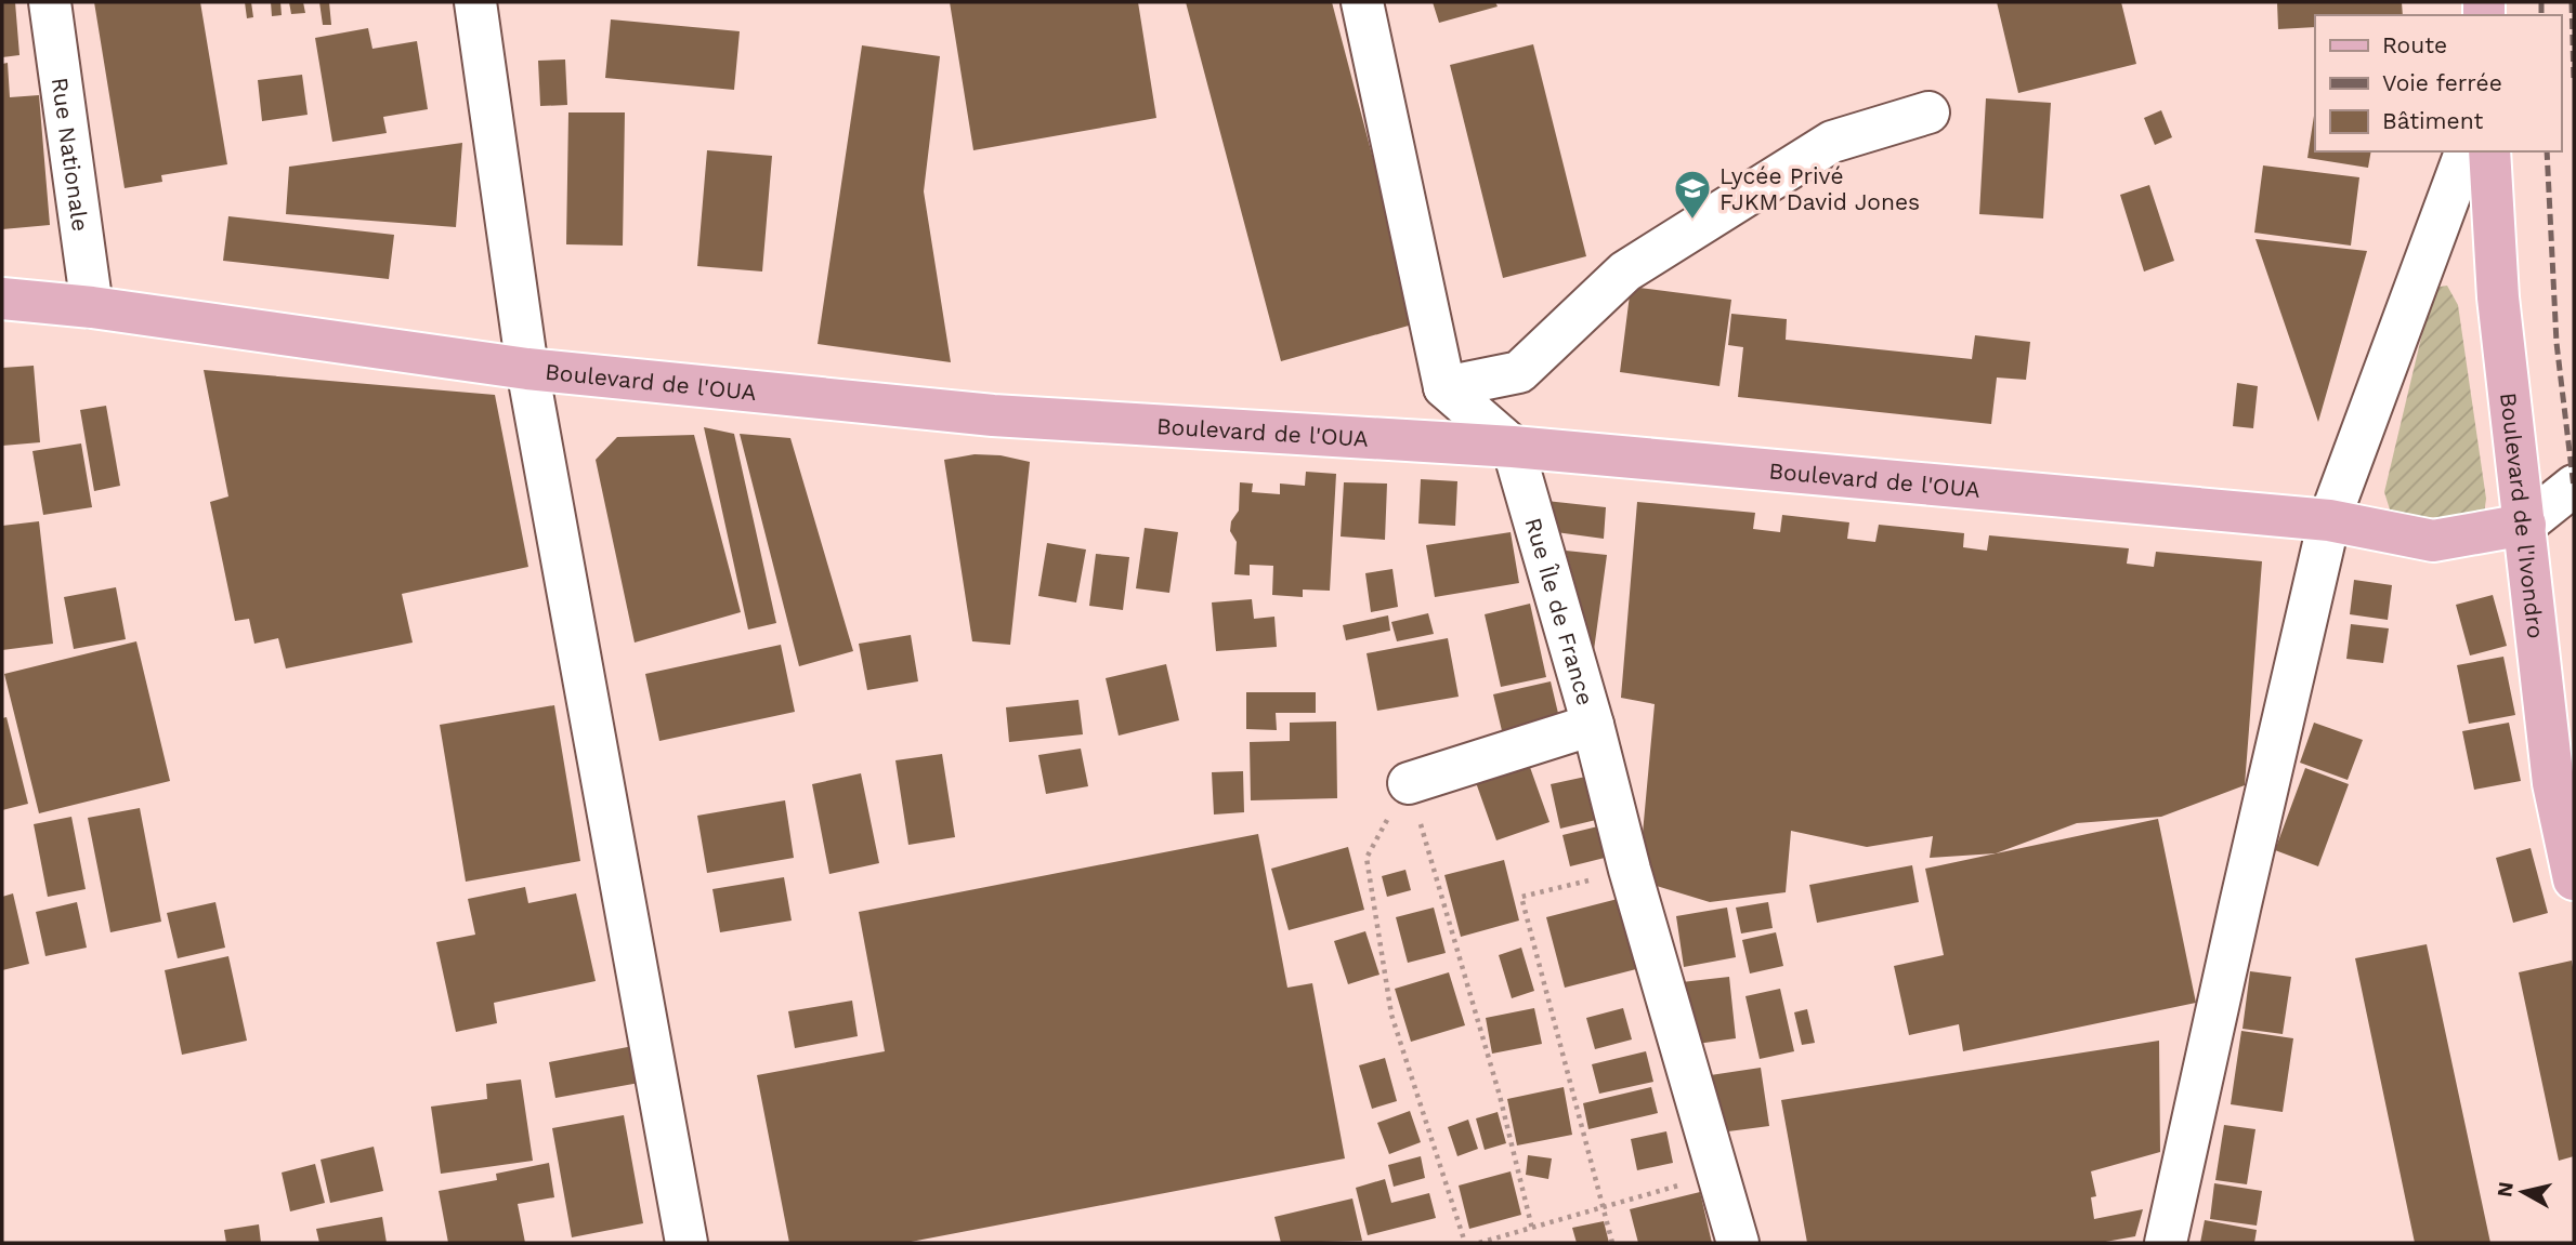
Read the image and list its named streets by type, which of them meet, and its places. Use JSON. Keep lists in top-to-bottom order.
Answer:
{
  "streets": {
    "main road": ["Boulevard de l'OUA", "Boulevard de l'Ivondro"],
    "street": ["Rue Nationale", "Rue Île de France"]
  },
  "crossings": [
    ["Rue Nationale", "Boulevard de l'OUA"],
    ["Boulevard de l'OUA", "Boulevard de l'Ivondro"],
    ["Boulevard de l'OUA", "Rue Île de France"]
  ],
  "places": {
    "school or university": ["Lycée Privé FJKM David Jones"]
  },
  "legend": ["Route", "Voie ferrée", "Bâtiment"],
  "north": "left"
}
